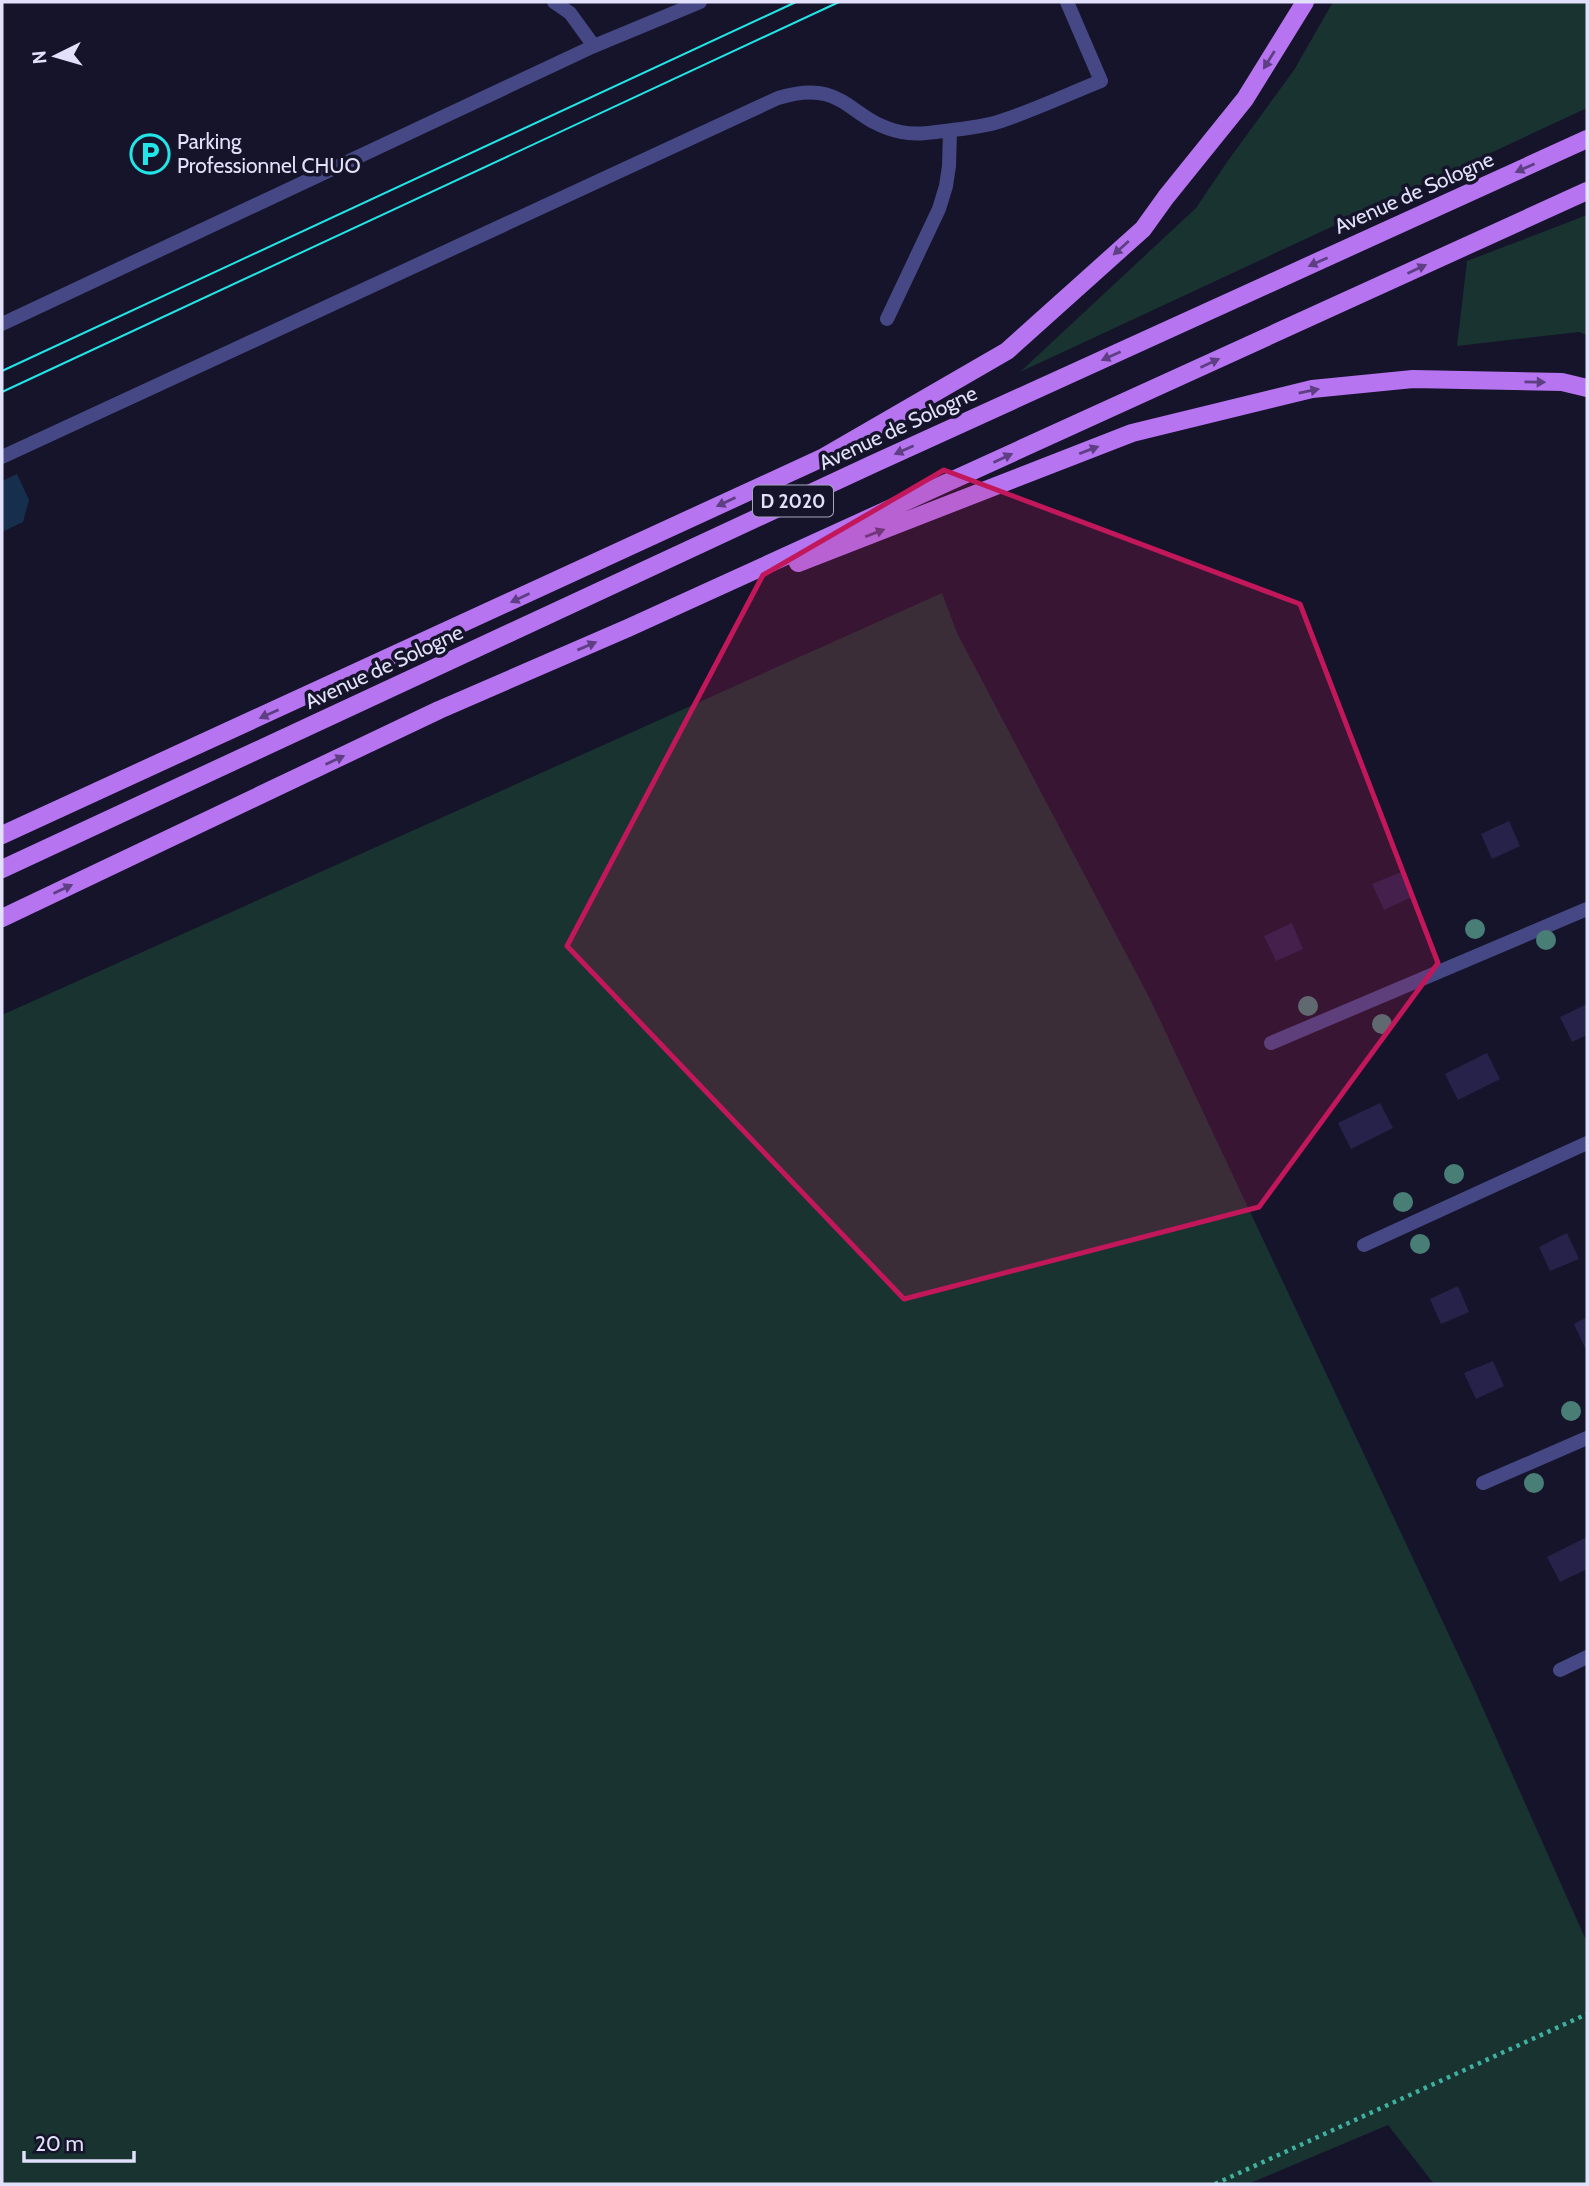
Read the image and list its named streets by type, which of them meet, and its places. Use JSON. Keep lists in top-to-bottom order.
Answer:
{
  "streets": {
    "main road": ["Avenue de Sologne", "D 2020"]
  },
  "places": {
    "parking": ["Parking Professionnel CHUO"]
  },
  "scale_bar": "20 m",
  "north": "left"
}
